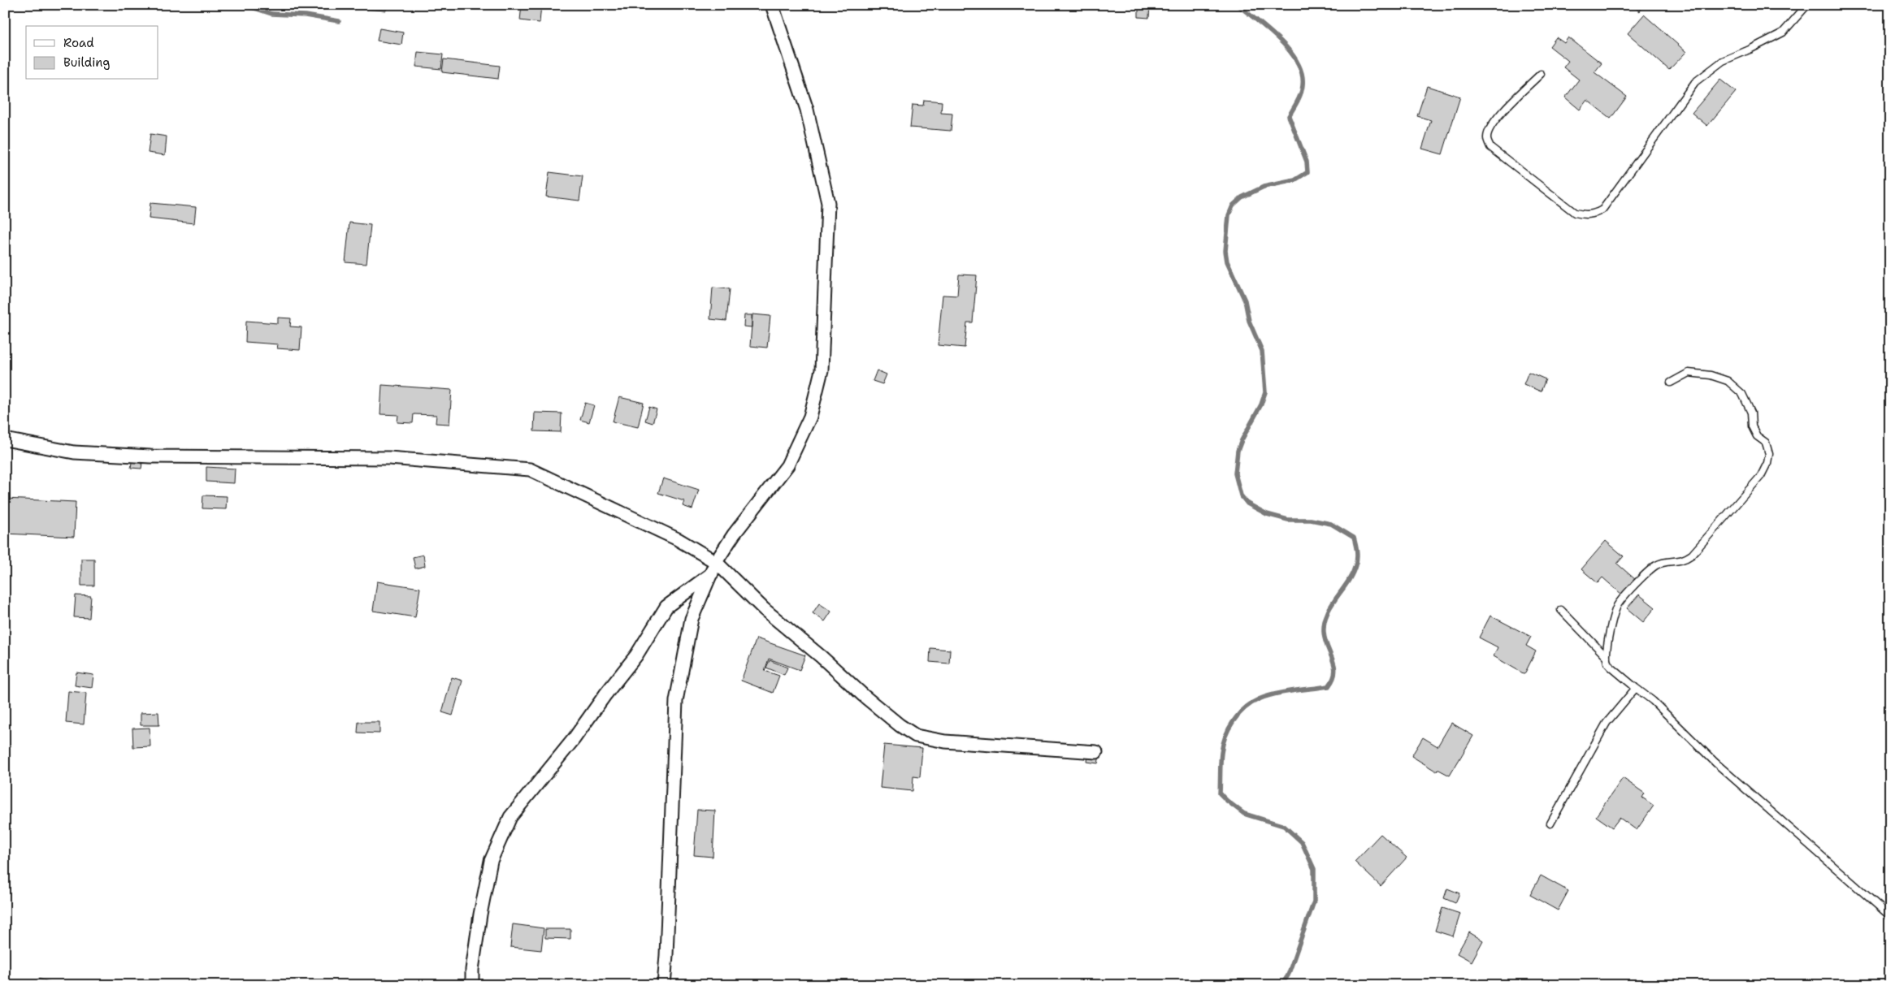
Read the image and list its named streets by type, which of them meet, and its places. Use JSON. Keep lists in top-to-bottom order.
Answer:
{
  "legend": ["Road", "Building"]
}
